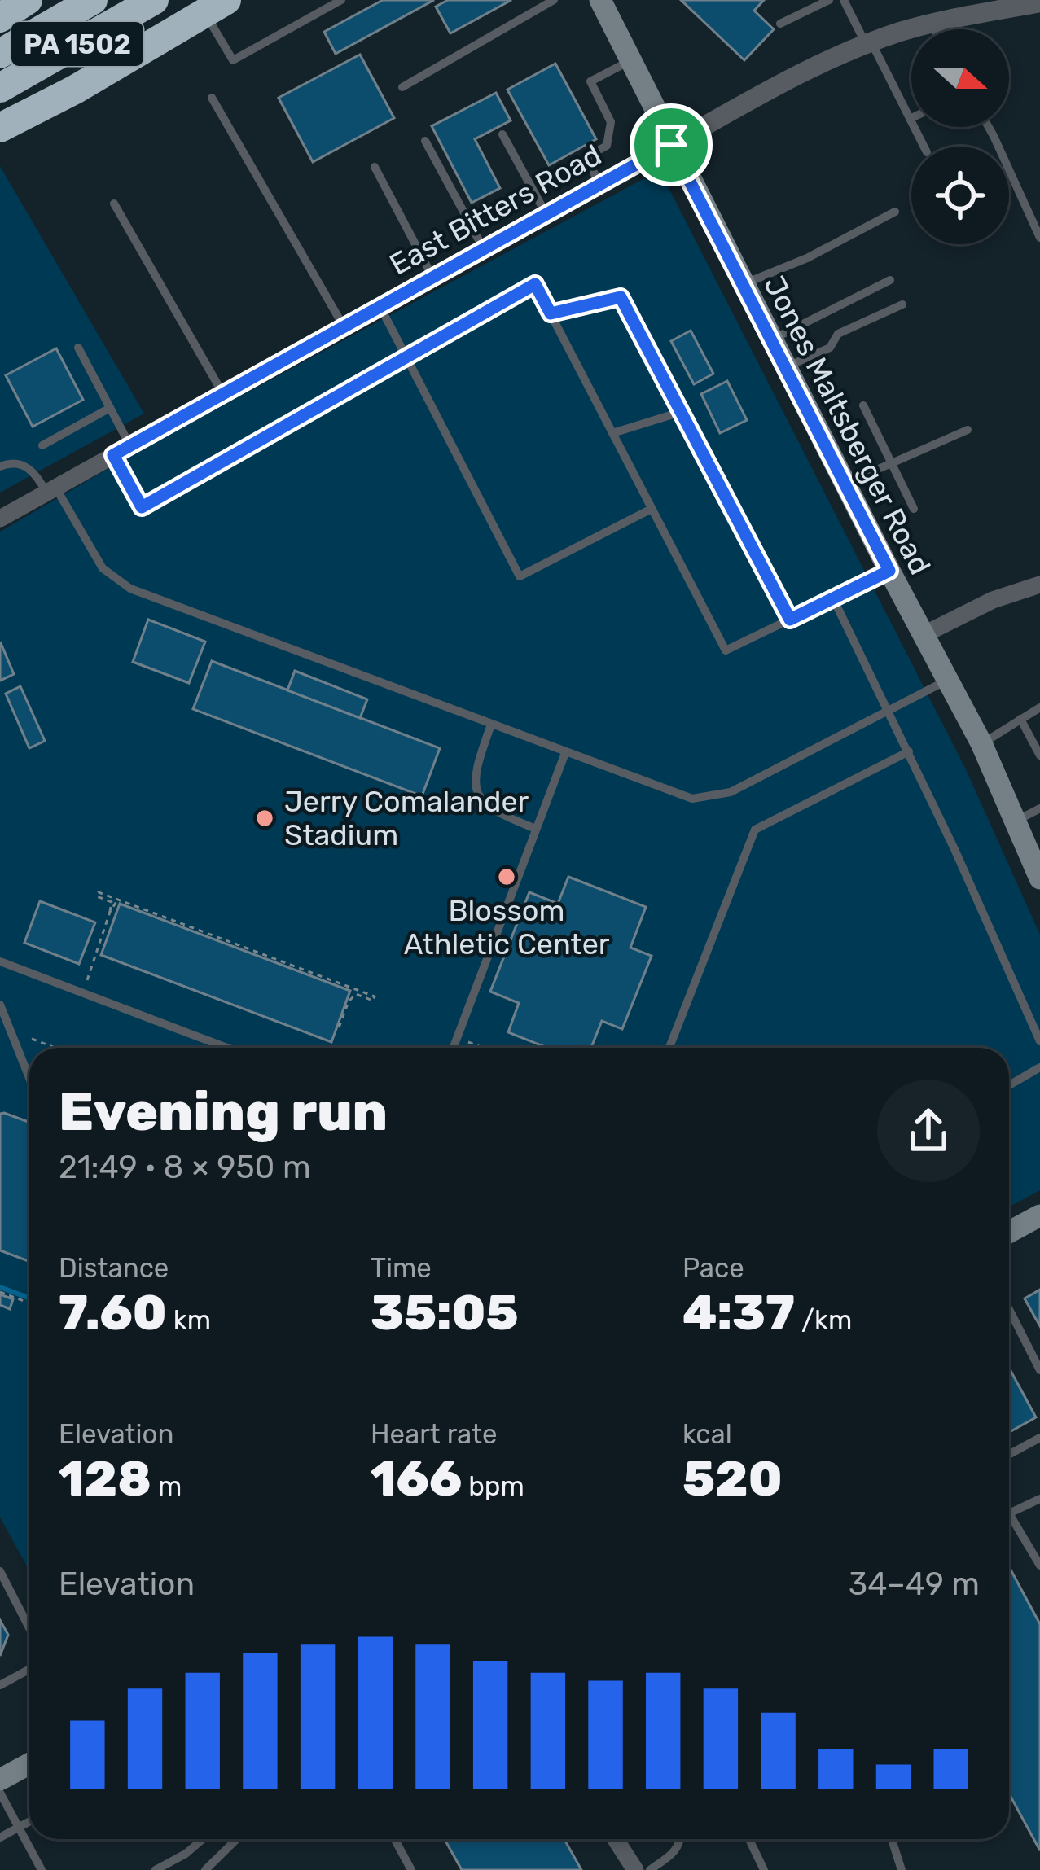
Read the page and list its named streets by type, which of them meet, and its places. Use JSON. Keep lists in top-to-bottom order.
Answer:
{
  "streets": {
    "highway": ["PA 1502"],
    "main road": ["Jones Maltsberger Road"],
    "street": ["East Bitters Road"]
  },
  "crossings": [
    ["East Bitters Road", "Jones Maltsberger Road"]
  ],
  "places": ["Jerry Comalander Stadium", "Blossom Athletic Center"],
  "north": "right",
  "page": {
    "heading": ["Evening run", "21:49 · 8 × 950 m"],
    "stats": [
      ["Distance", "7.60 km"],
      ["Time", "35:05"],
      ["Pace", "4:37 /km"],
      ["Elevation", "128 m"],
      ["Heart rate", "166 bpm"],
      ["kcal", "520"]
    ],
    "chart": ["Elevation", "34–49 m"]
  }
}
